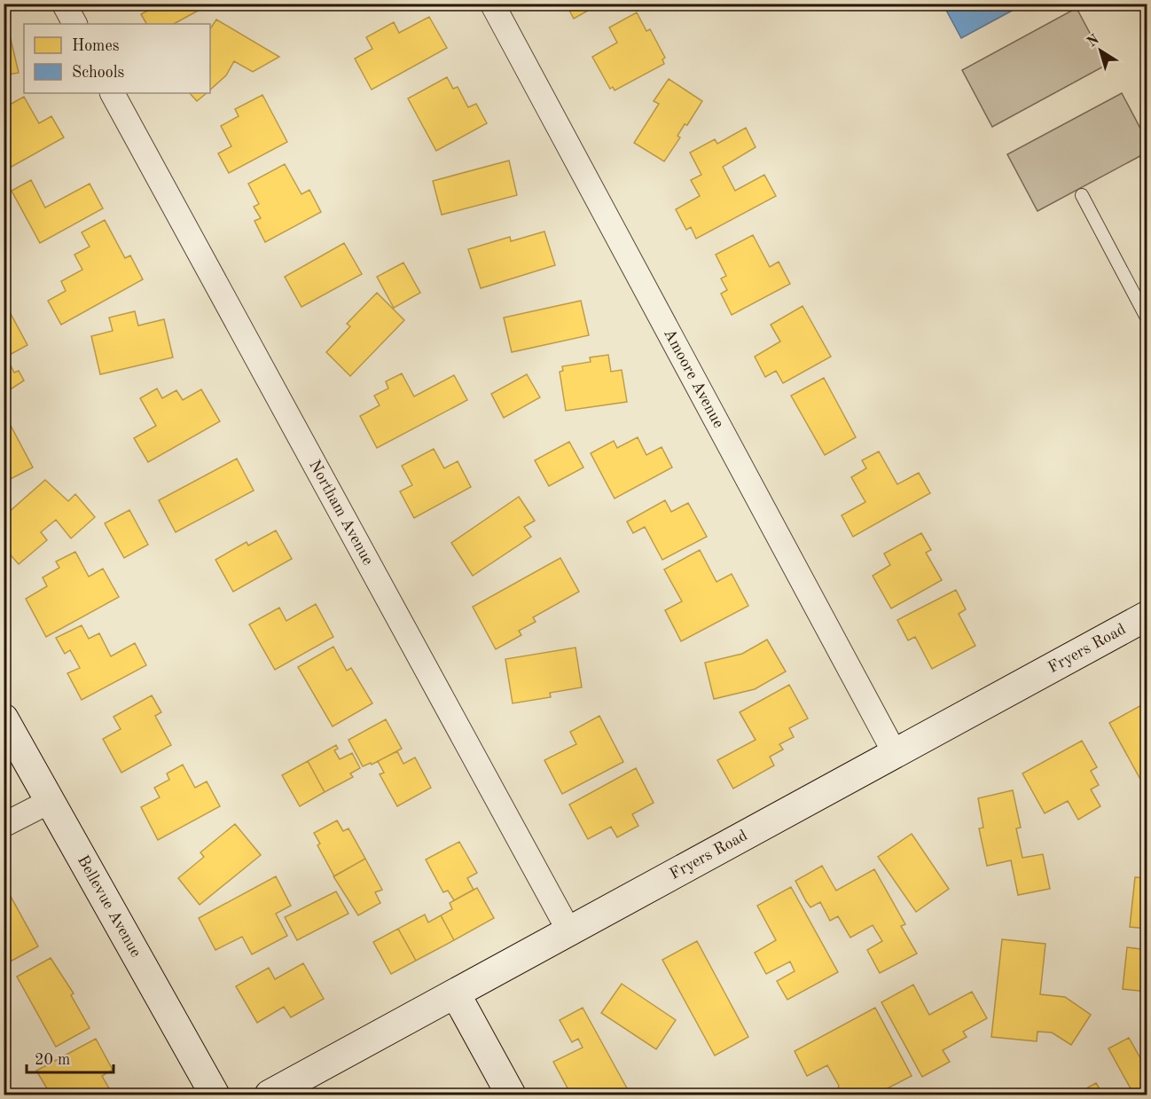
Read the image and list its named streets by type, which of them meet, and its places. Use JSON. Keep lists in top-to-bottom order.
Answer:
{
  "streets": {
    "street": [
      "Amoore Avenue",
      "Northam Avenue",
      "Fryers Road",
      "Bellevue Avenue"
    ]
  },
  "crossings": [
    ["Amoore Avenue", "Fryers Road"],
    ["Northam Avenue", "Fryers Road"]
  ],
  "legend": ["Homes", "Schools"],
  "scale_bar": "20 m",
  "north": "top left"
}
